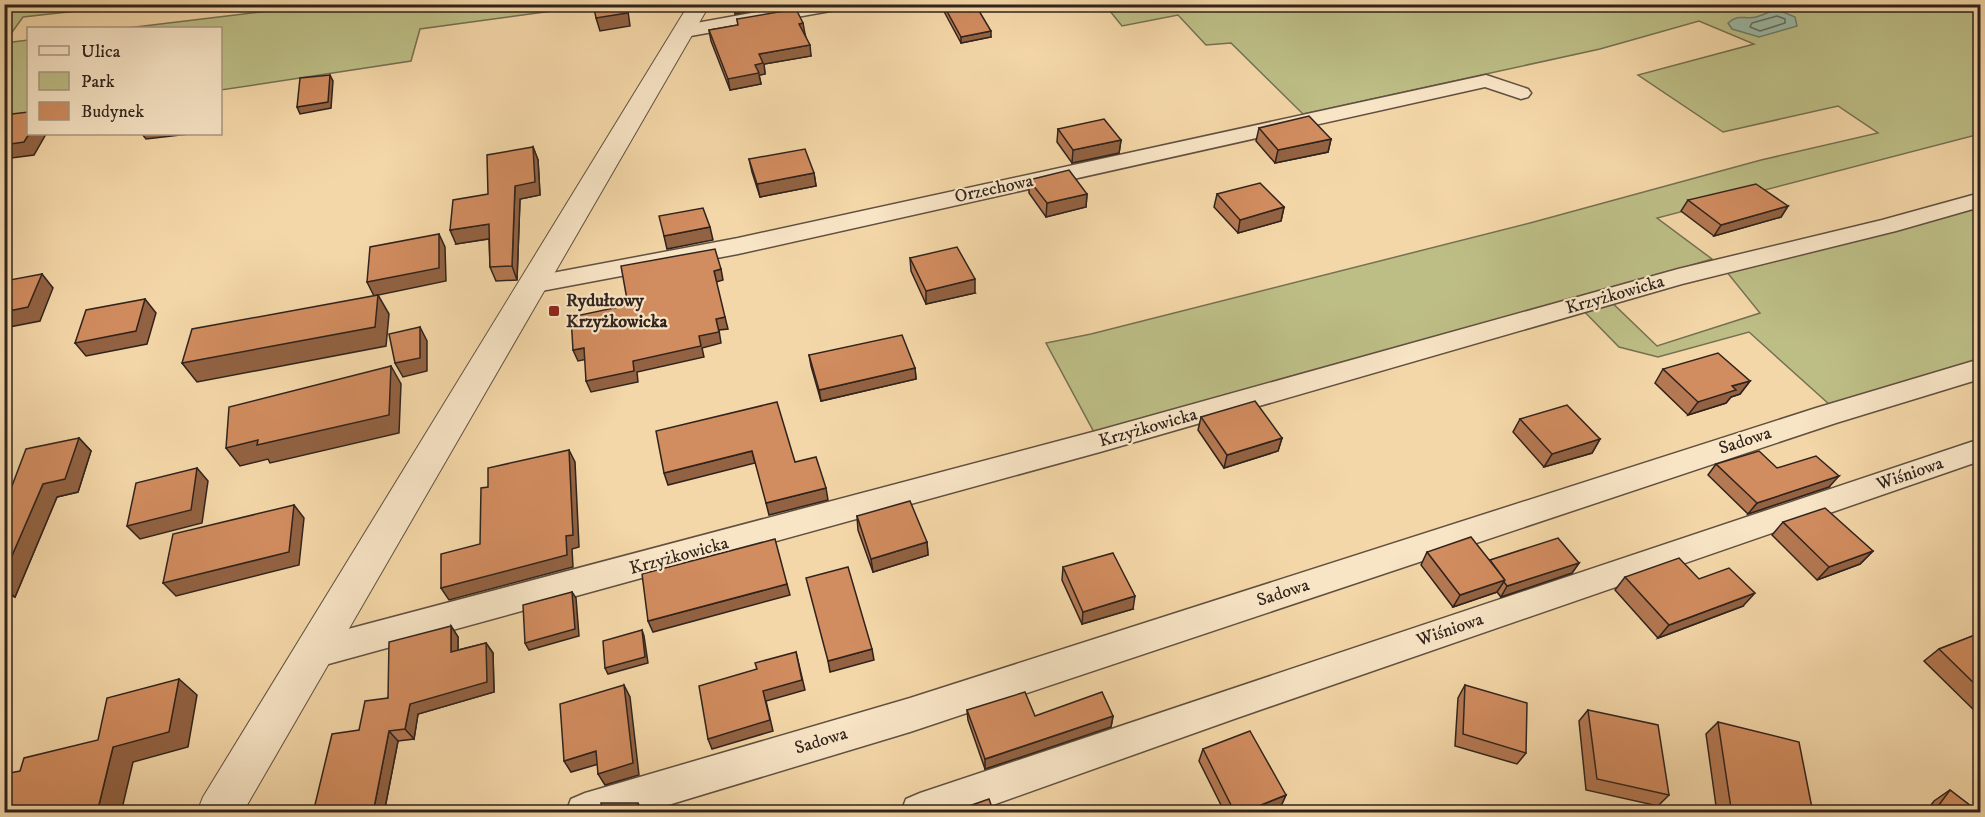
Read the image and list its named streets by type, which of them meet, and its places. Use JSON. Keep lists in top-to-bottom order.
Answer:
{
  "streets": {
    "street": [
      "Orzechowa",
      "Krzyżkowicka",
      "Sadowa",
      "Wiśniowa"
    ]
  },
  "places": {
    "transit": ["Rydułtowy Krzyżkowicka"]
  },
  "legend": ["Ulica", "Park", "Budynek"]
}
